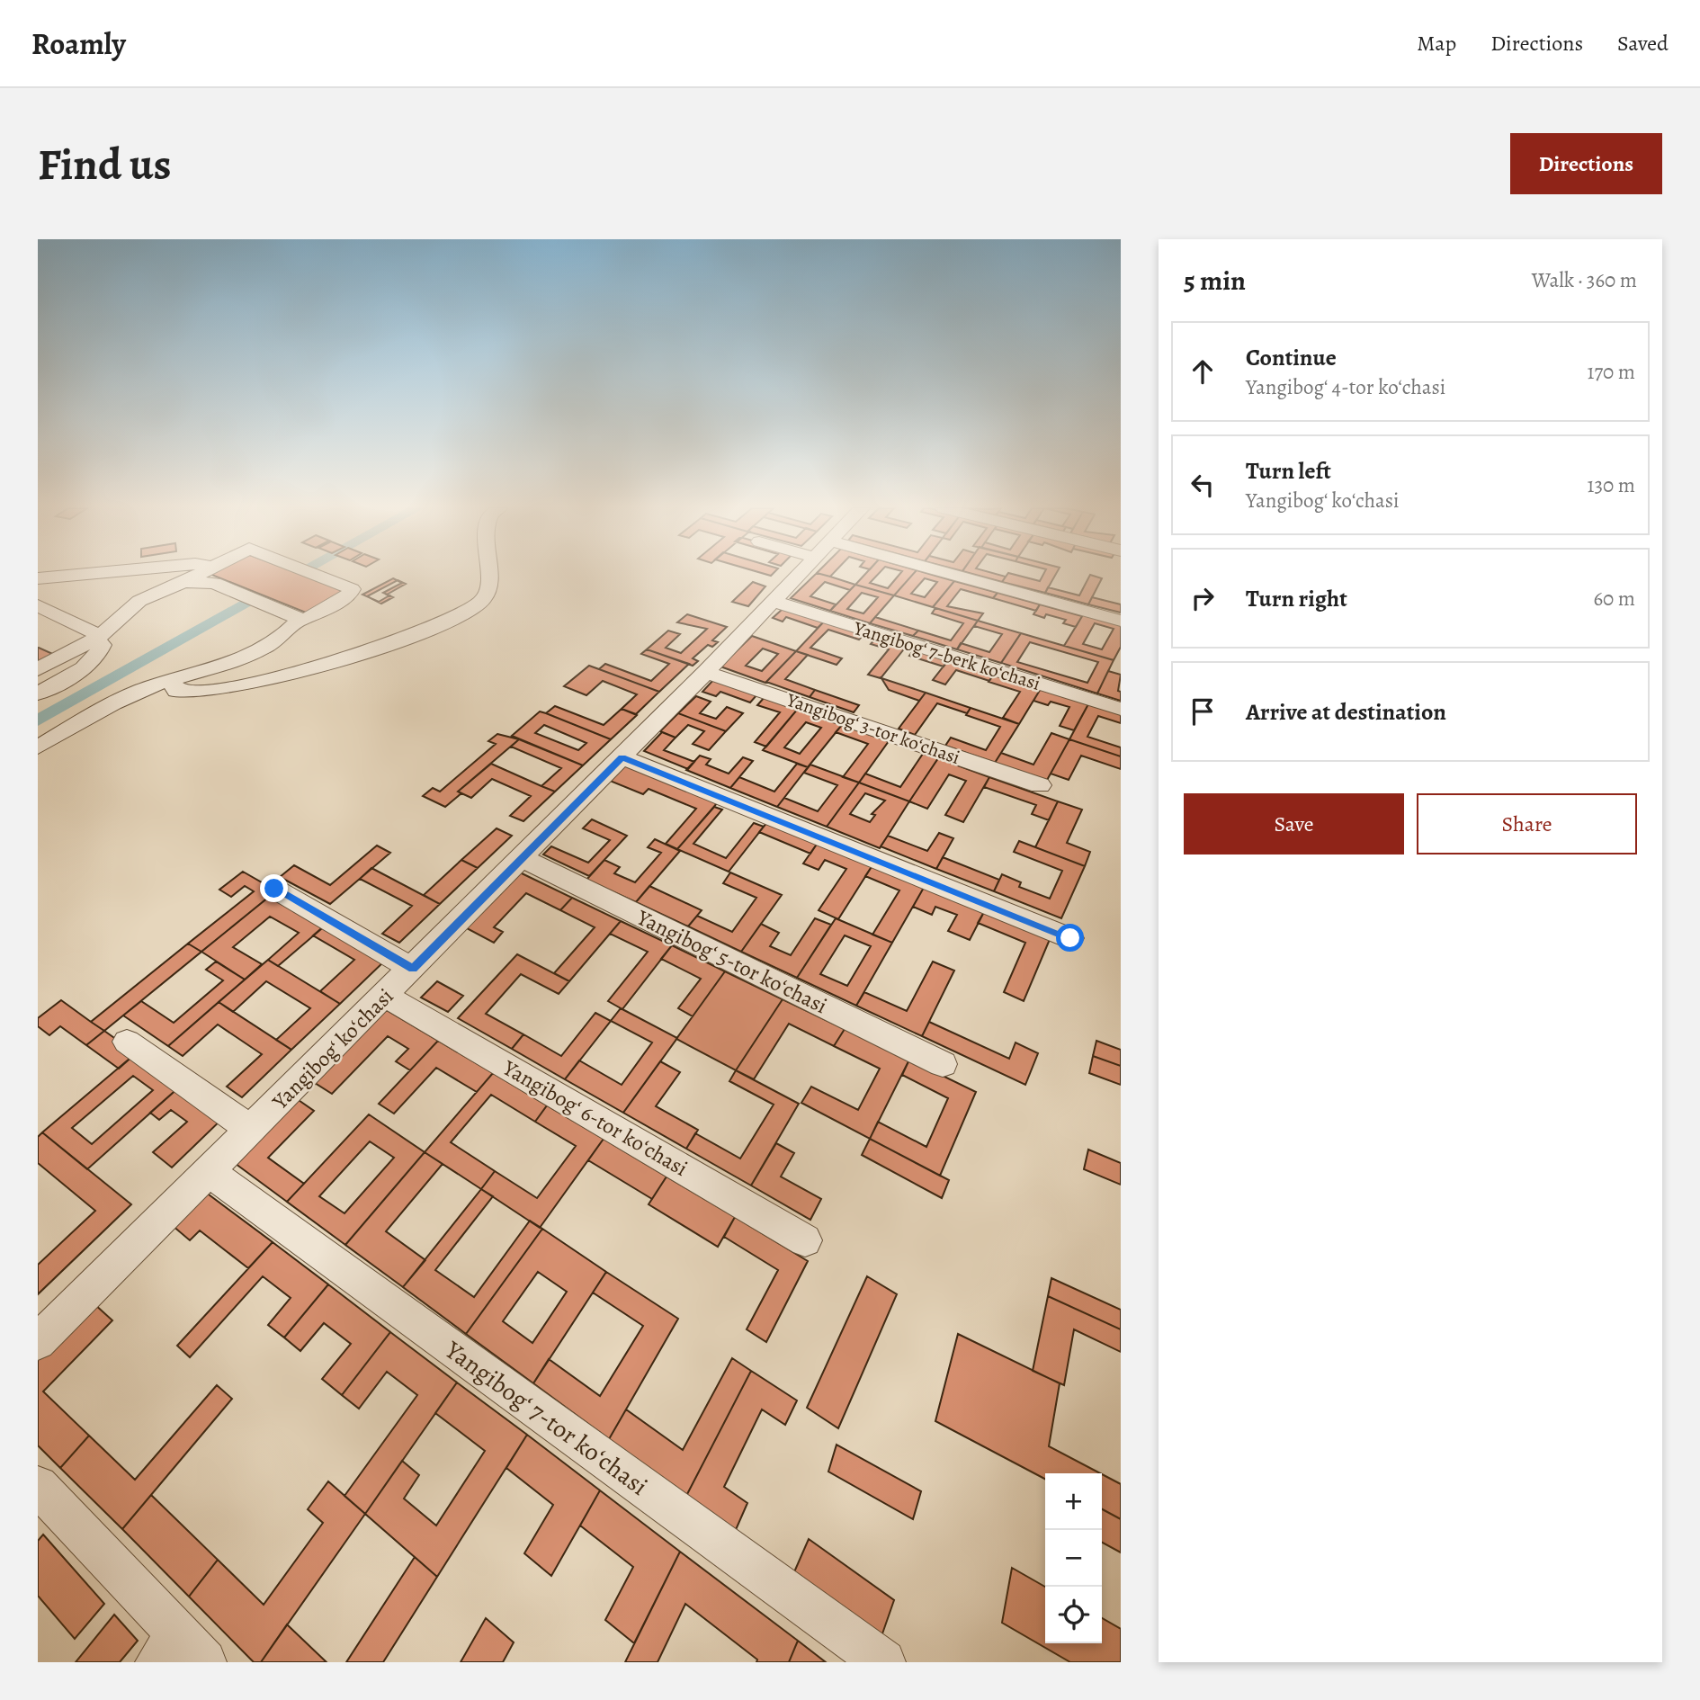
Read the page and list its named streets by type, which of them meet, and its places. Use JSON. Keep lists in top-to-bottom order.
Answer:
{
  "streets": {
    "street": [
      "Yangibogʻ 7-berk koʻchasi",
      "Yangibogʻ 3-tor koʻchasi",
      "Yangibogʻ 5-tor koʻchasi",
      "Yangibogʻ koʻchasi",
      "Yangibogʻ 6-tor koʻchasi",
      "Yangibogʻ 7-tor koʻchasi"
    ]
  },
  "crossings": [
    ["Yangibogʻ 7-berk koʻchasi", "Yangibogʻ koʻchasi"],
    ["Yangibogʻ 3-tor koʻchasi", "Yangibogʻ koʻchasi"],
    ["Yangibogʻ 5-tor koʻchasi", "Yangibogʻ koʻchasi"],
    ["Yangibogʻ koʻchasi", "Yangibogʻ 6-tor koʻchasi"],
    ["Yangibogʻ koʻchasi", "Yangibogʻ 7-tor koʻchasi"]
  ],
  "page": {
    "header": "Roamly",
    "nav": ["Map", "Directions", "Saved"],
    "buttons": [
      "Directions",
      ["Save", "Share"]
    ],
    "title": "Find us",
    "heading": ["5 min", "Walk · 360 m"],
    "list": [
      ["Continue", "Yangibogʻ 4-tor koʻchasi", "170 m"],
      ["Turn left", "Yangibogʻ koʻchasi", "130 m"],
      ["Turn right", "60 m"],
      "Arrive at destination"
    ],
    "map_buttons": ["+", "−"]
  }
}
